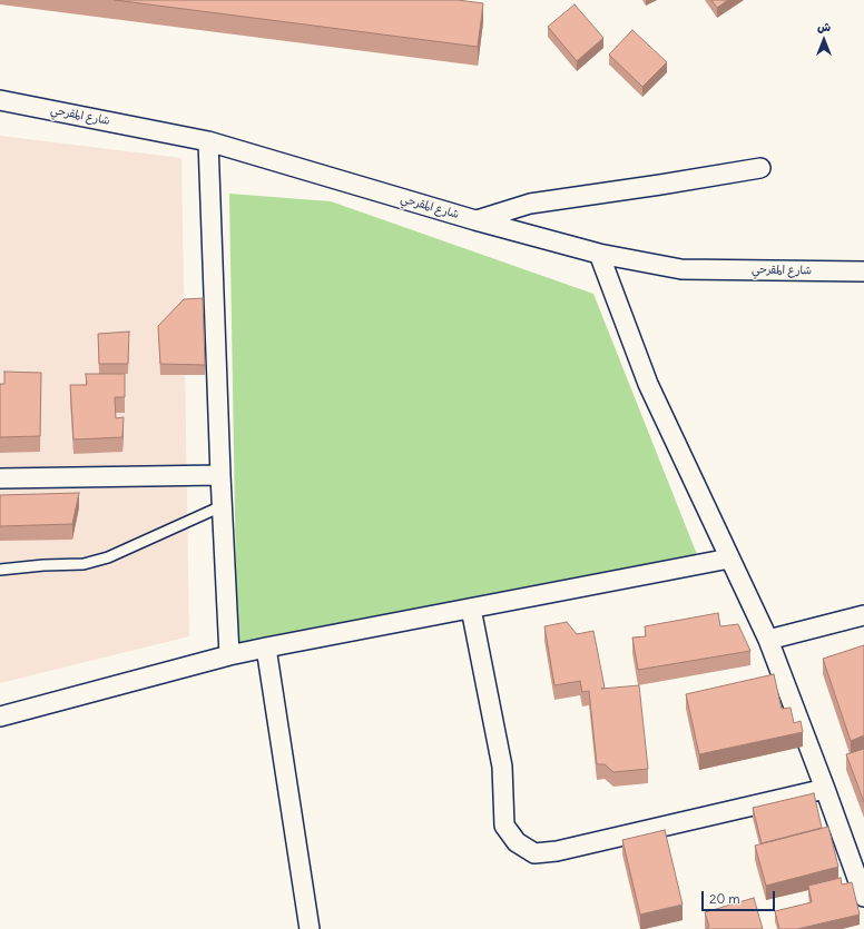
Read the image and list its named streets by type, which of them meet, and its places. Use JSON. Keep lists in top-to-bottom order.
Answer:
{
  "streets": {
    "street": ["شارع المقرحي"]
  },
  "scale_bar": "20 m",
  "north": "top"
}
